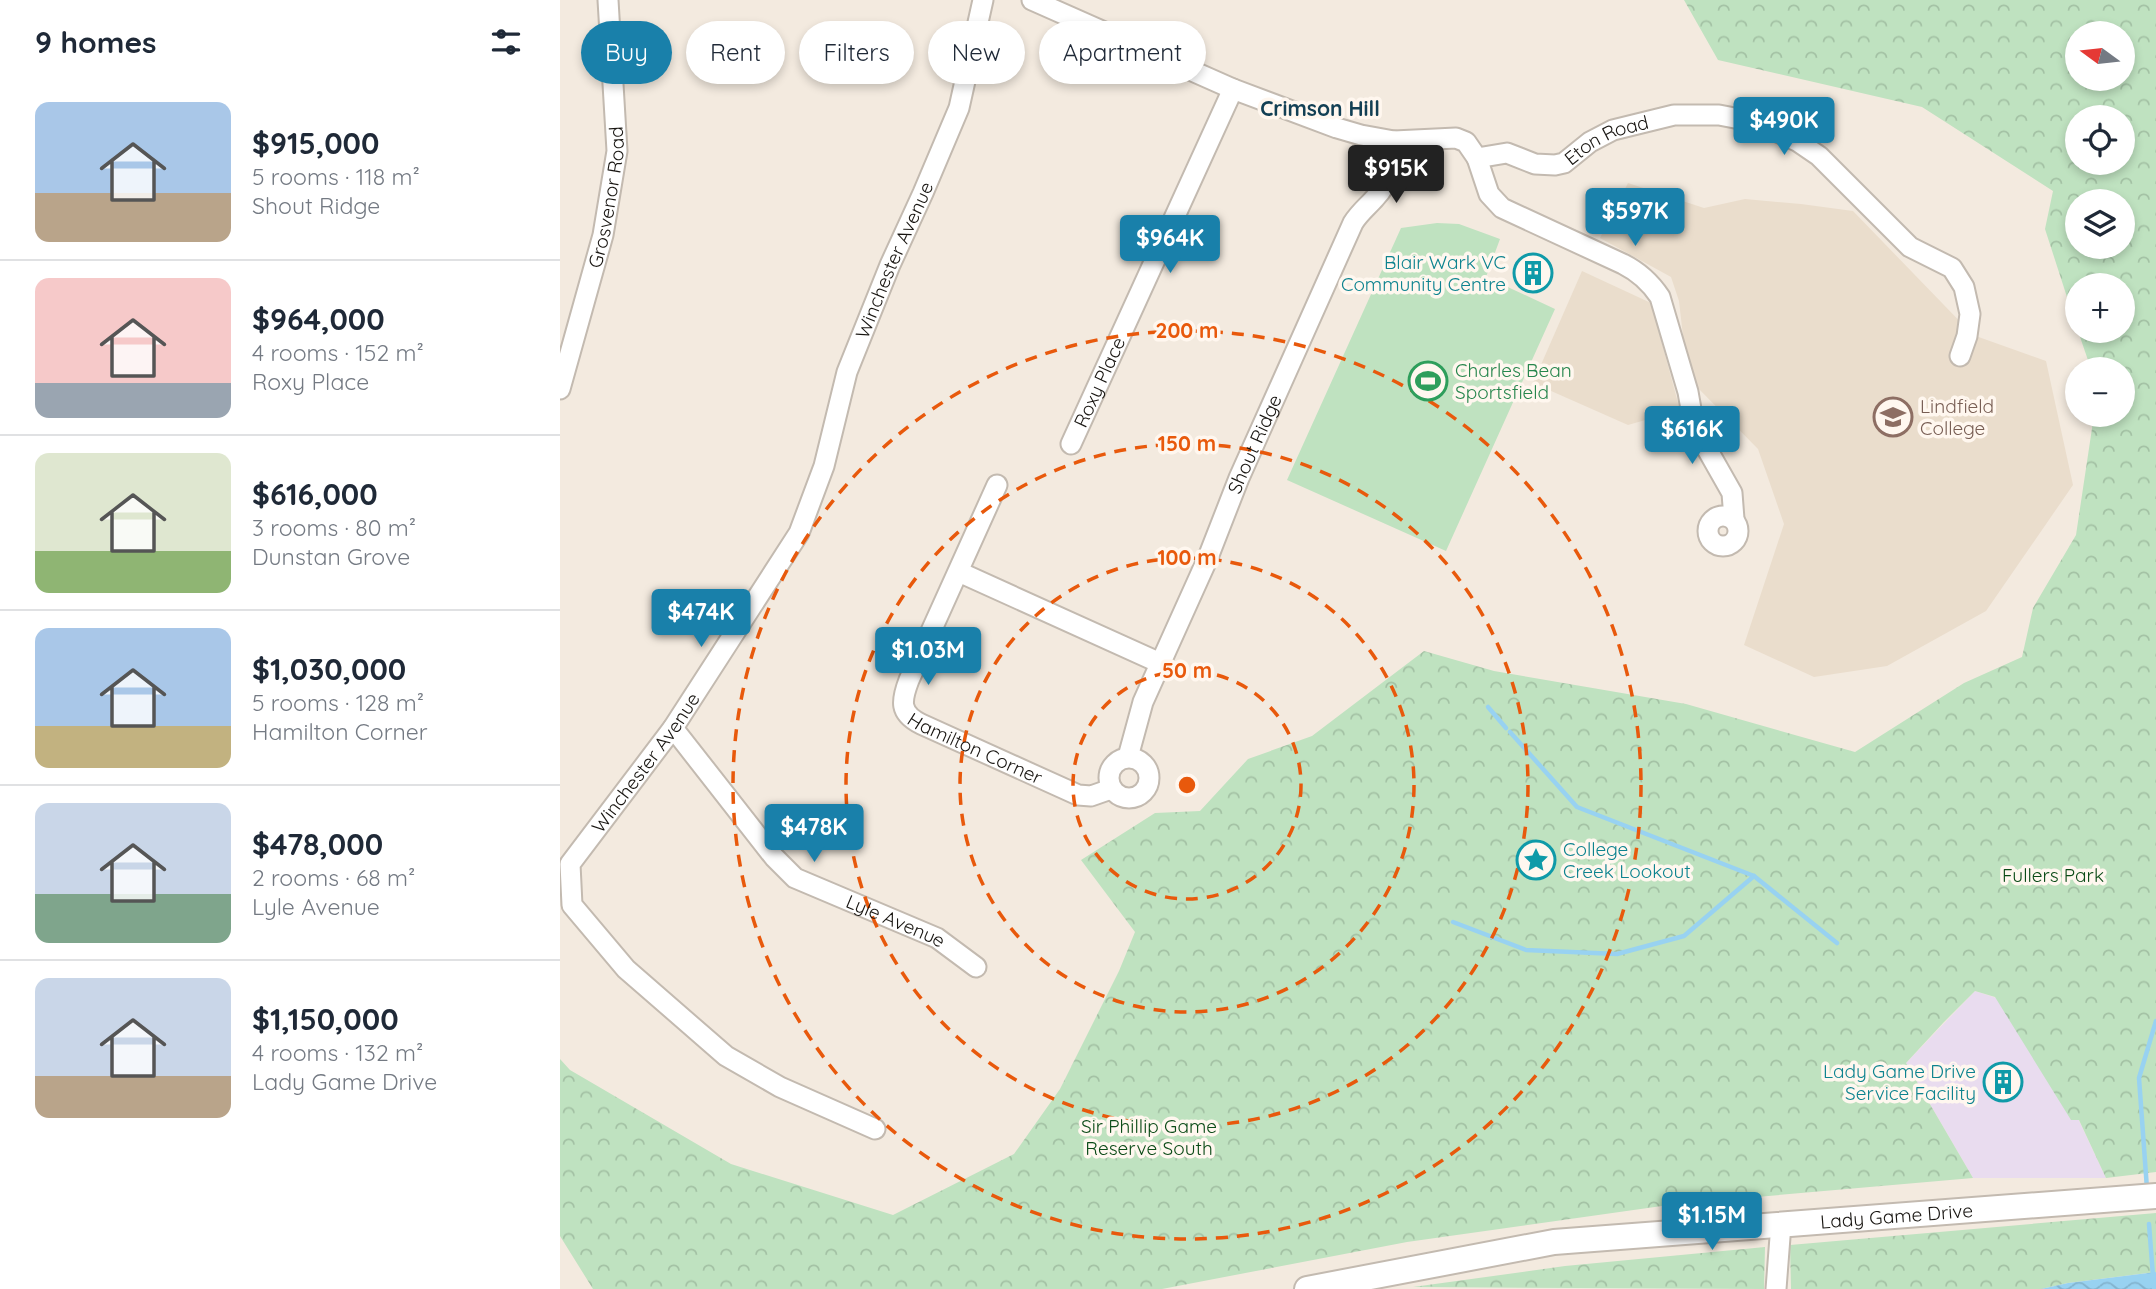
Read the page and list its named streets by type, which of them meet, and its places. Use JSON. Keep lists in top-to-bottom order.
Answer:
{
  "streets": {
    "main road": ["Lady Game Drive"],
    "street": [
      "Eton Road",
      "Grosvenor Road",
      "Winchester Avenue",
      "Roxy Place",
      "Shout Ridge",
      "Hamilton Corner",
      "Lyle Avenue"
    ]
  },
  "crossings": [
    ["Winchester Avenue", "Lyle Avenue"],
    ["Shout Ridge", "Hamilton Corner"]
  ],
  "districts": ["Crimson Hill"],
  "parks": ["Fullers Park", "Sir Phillip Game Reserve South"],
  "places": {
    "building": ["Blair Wark VC Community Centre", "Lady Game Drive Service Facility"],
    "sports": ["Charles Bean Sportsfield"],
    "school or university": ["Lindfield College"],
    "place": ["College Creek Lookout"]
  },
  "north": "left",
  "page": {
    "heading": "9 homes",
    "map_buttons": ["+", "−"],
    "chip": [
      "Buy",
      "Rent",
      "Filters",
      "New",
      "Apartment"
    ],
    "list": [
      {
        "name": "$915,000",
        "note": "5 rooms · 118 m² · Shout Ridge"
      },
      {
        "name": "$964,000",
        "note": "4 rooms · 152 m² · Roxy Place"
      },
      {
        "name": "$616,000",
        "note": "3 rooms · 80 m² · Dunstan Grove"
      },
      {
        "name": "$1,030,000",
        "note": "5 rooms · 128 m² · Hamilton Corner"
      },
      {
        "name": "$478,000",
        "note": "2 rooms · 68 m² · Lyle Avenue"
      },
      {
        "name": "$1,150,000",
        "note": "4 rooms · 132 m² · Lady Game Drive"
      }
    ],
    "price": [
      "$490K",
      "$915K",
      "$597K",
      "$964K",
      "$616K",
      "$474K",
      "$1.03M",
      "$478K",
      "$1.15M"
    ]
  },
  "rings": [
    "200 m",
    "150 m",
    "100 m",
    "50 m"
  ]
}
